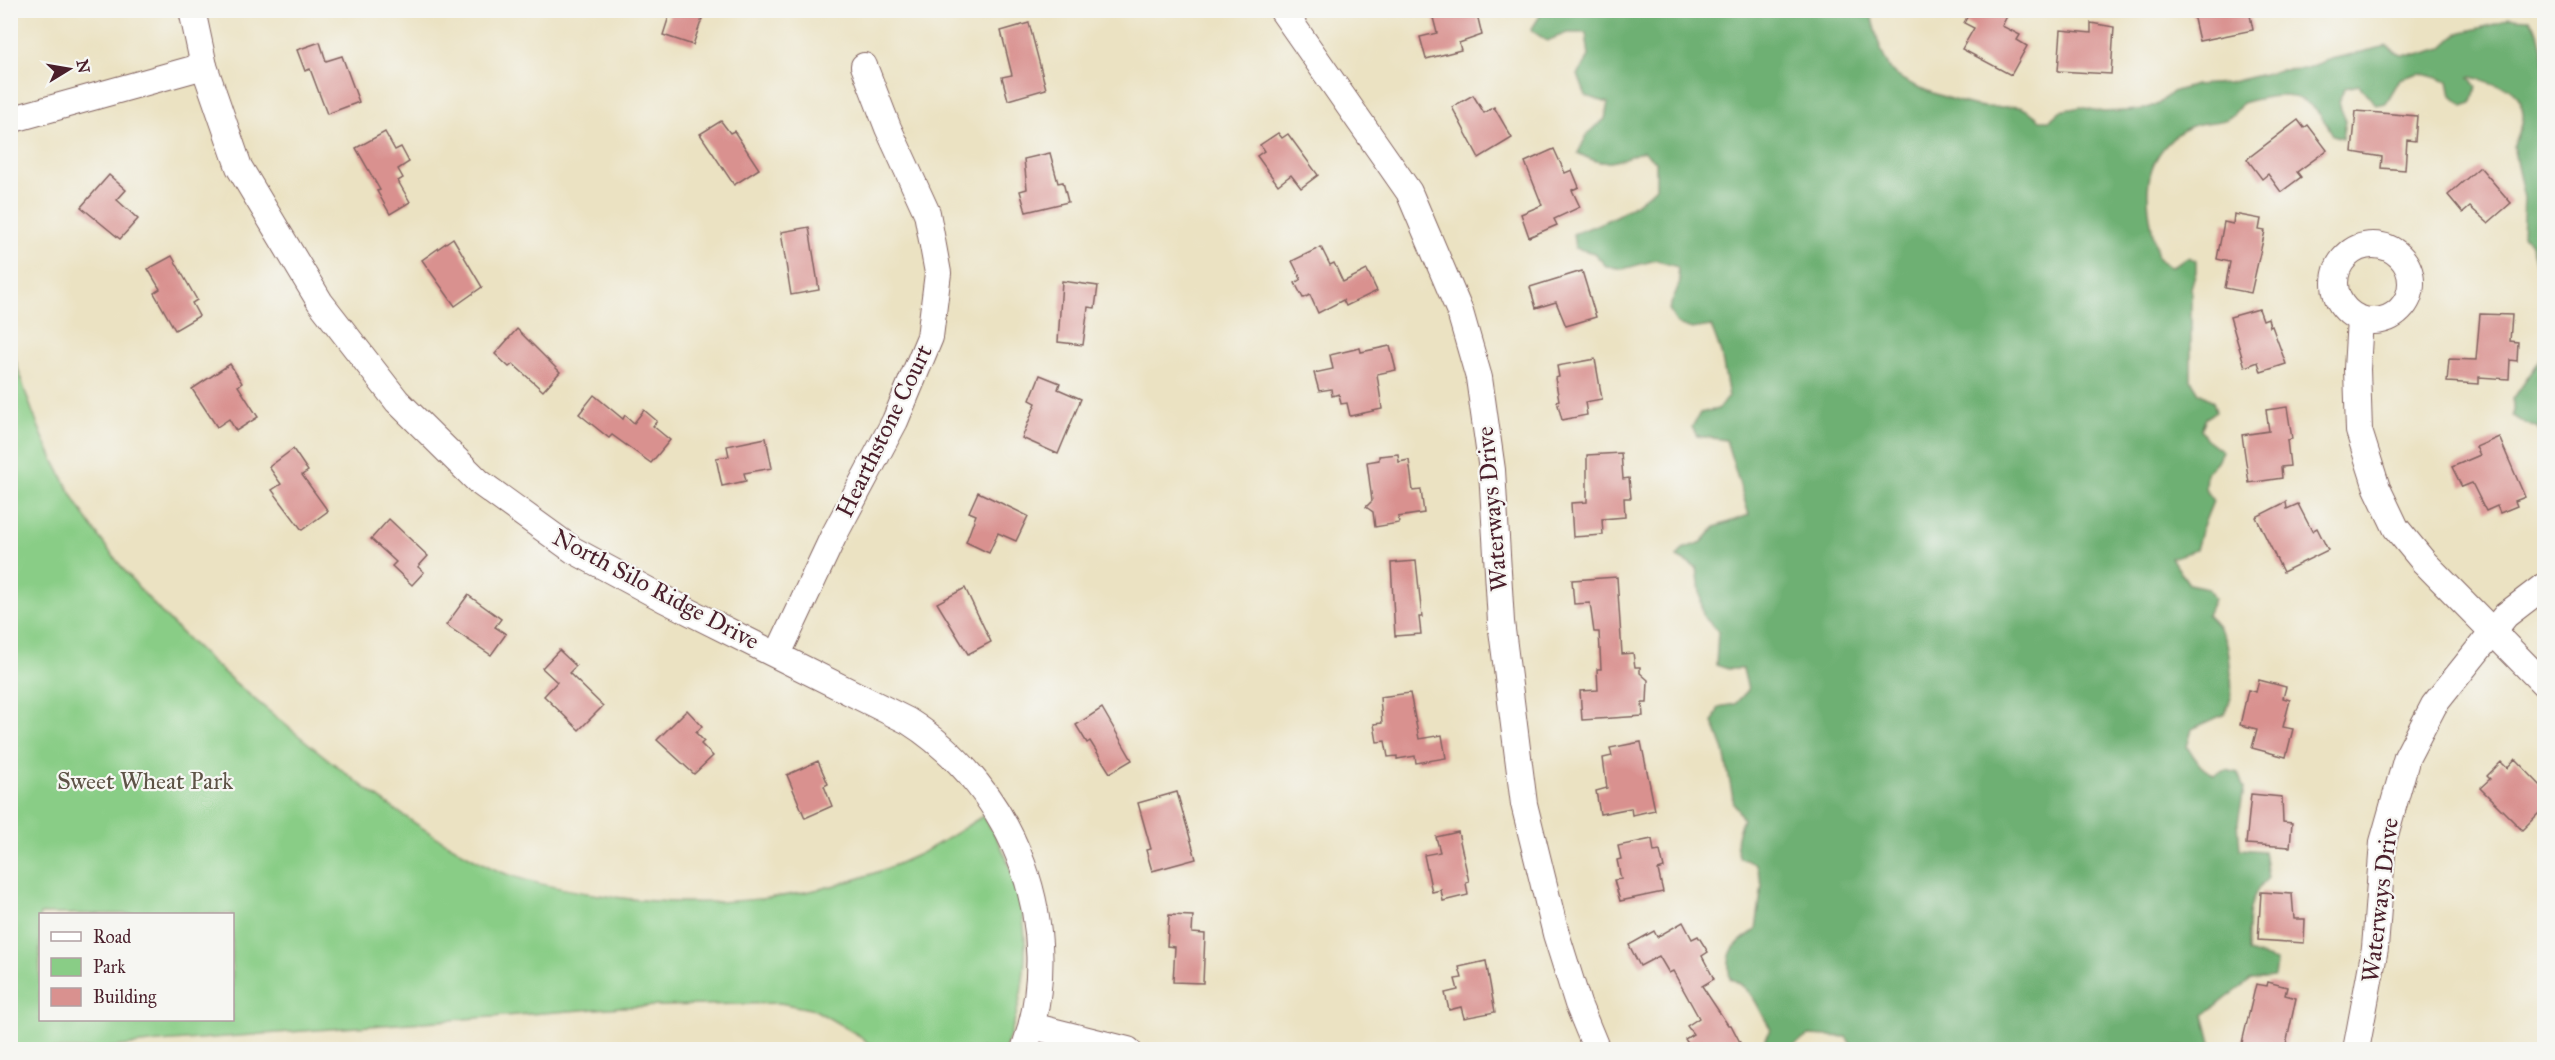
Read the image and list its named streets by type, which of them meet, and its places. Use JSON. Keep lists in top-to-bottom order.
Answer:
{
  "streets": {
    "street": ["Hearthstone Court", "Waterways Drive", "North Silo Ridge Drive"]
  },
  "crossings": [
    ["Hearthstone Court", "North Silo Ridge Drive"]
  ],
  "parks": ["Sweet Wheat Park"],
  "legend": ["Road", "Park", "Building"],
  "north": "right"
}
